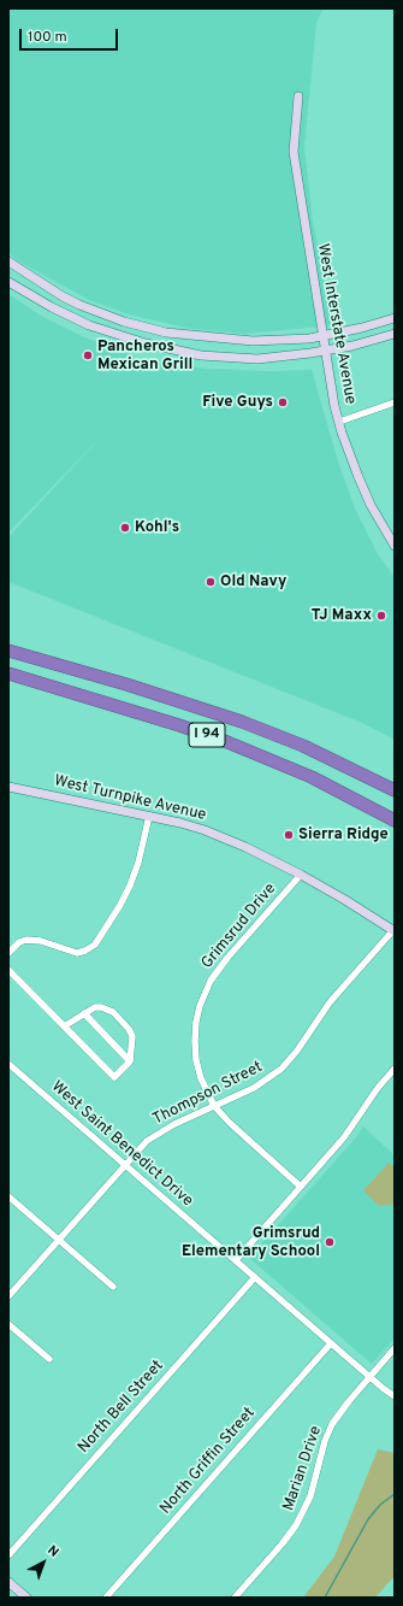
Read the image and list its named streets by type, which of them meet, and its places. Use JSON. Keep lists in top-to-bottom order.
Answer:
{
  "streets": {
    "highway": ["I 94"],
    "street": [
      "West Interstate Avenue",
      "West Turnpike Avenue",
      "Grimsrud Drive",
      "Thompson Street",
      "West Saint Benedict Drive",
      "North Bell Street",
      "North Griffin Street",
      "Marian Drive"
    ]
  },
  "crossings": [
    ["West Turnpike Avenue", "Grimsrud Drive"],
    ["West Turnpike Avenue", "Thompson Street"],
    ["Grimsrud Drive", "Thompson Street"],
    ["Thompson Street", "West Saint Benedict Drive"],
    ["West Saint Benedict Drive", "North Bell Street"],
    ["West Saint Benedict Drive", "North Griffin Street"],
    ["West Saint Benedict Drive", "Marian Drive"]
  ],
  "places": [
    "Pancheros Mexican Grill",
    "Five Guys",
    "Kohl's",
    "Old Navy",
    "TJ Maxx",
    "Sierra Ridge",
    "Grimsrud Elementary School"
  ],
  "scale_bar": "100 m",
  "north": "top right"
}
